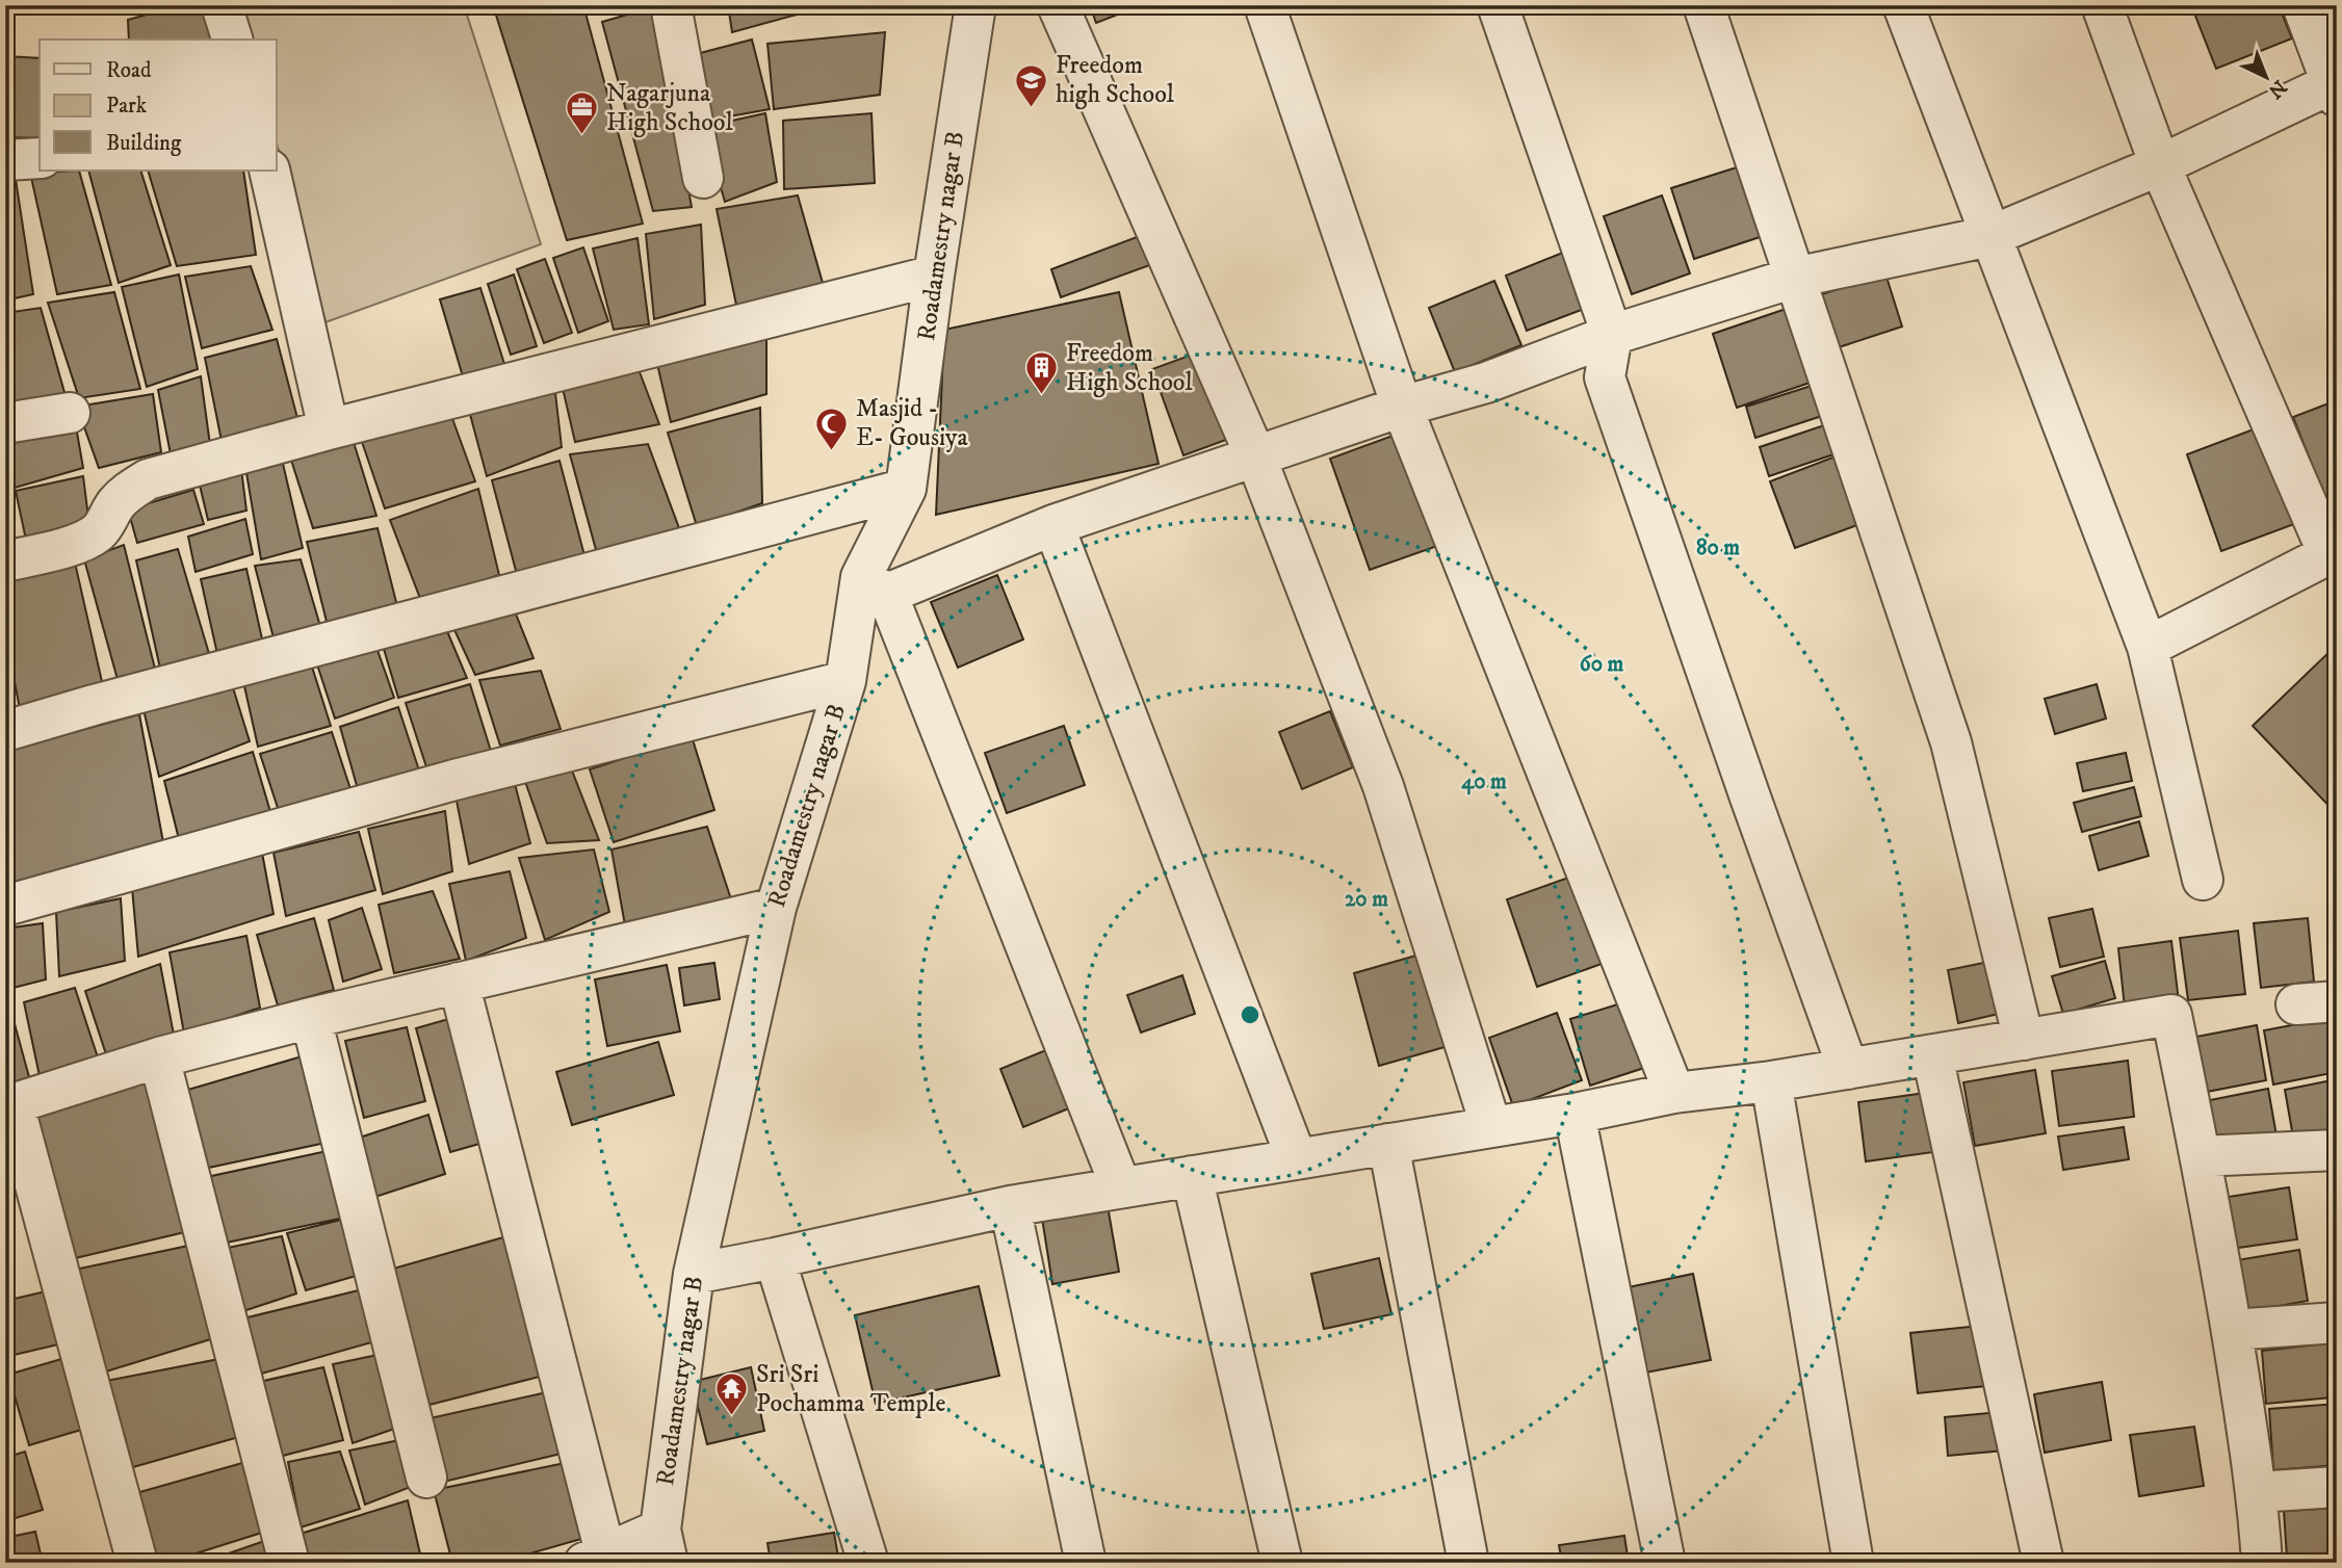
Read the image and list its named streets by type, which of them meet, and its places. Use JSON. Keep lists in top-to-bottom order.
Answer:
{
  "streets": {
    "street": ["Roadamestry nagar B"]
  },
  "places": {
    "school or university": ["Freedom high School"],
    "office": ["Nagarjuna High School"],
    "building": ["Freedom High School"],
    "mosque": ["Masjid - E- Gousiya"],
    "temple": ["Sri Sri Pochamma Temple"]
  },
  "legend": ["Road", "Park", "Building"],
  "north": "bottom right",
  "rings": [
    "80 m",
    "60 m",
    "40 m",
    "20 m"
  ]
}
